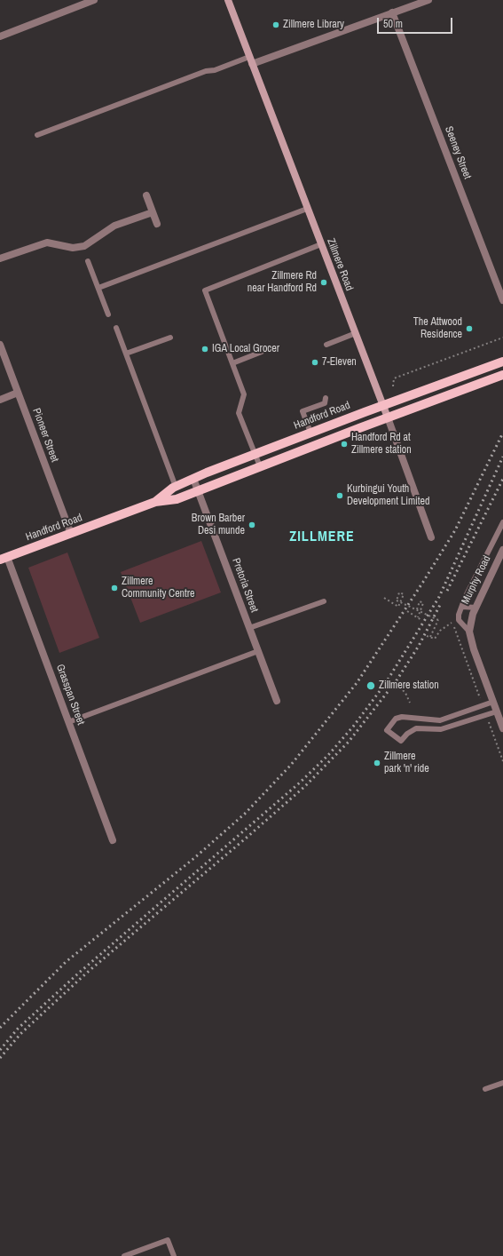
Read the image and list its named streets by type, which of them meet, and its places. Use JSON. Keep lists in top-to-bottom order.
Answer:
{
  "streets": {
    "main road": ["Zillmere Road", "Handford Road"],
    "street": [
      "Seeney Street",
      "Pioneer Street",
      "Murphy Road",
      "Pretoria Street",
      "Grasspan Street"
    ]
  },
  "crossings": [
    ["Zillmere Road", "Handford Road"],
    ["Handford Road", "Pioneer Street"],
    ["Handford Road", "Pretoria Street"],
    ["Handford Road", "Grasspan Street"]
  ],
  "districts": ["ZILLMERE"],
  "places": [
    "Zillmere Library",
    "Zillmere Rd near Handford Rd",
    "The Attwood Residence",
    "IGA Local Grocer",
    "7-Eleven",
    "Handford Rd at Zillmere station",
    "Kurbingui Youth Development Limited",
    "Brown Barber Desi munde",
    "Zillmere Community Centre",
    "Zillmere station",
    "Zillmere park 'n' ride"
  ],
  "scale_bar": "50 m"
}
